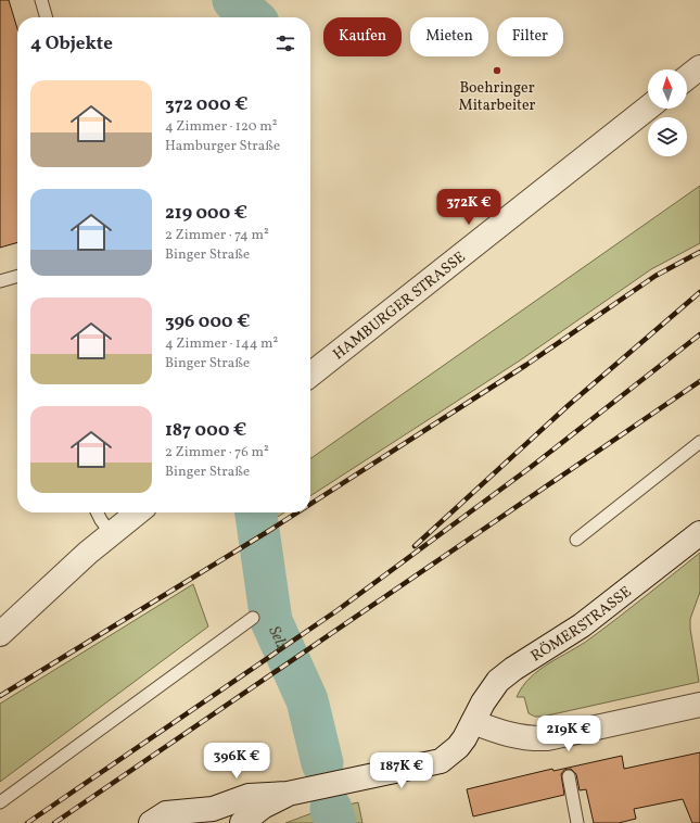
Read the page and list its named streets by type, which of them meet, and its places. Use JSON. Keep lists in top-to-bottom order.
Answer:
{
  "streets": {
    "street": ["HAMBURGER STRASSE", "RÖMERSTRASSE"]
  },
  "water": ["Selz"],
  "places": ["Boehringer Mitarbeiter"],
  "north": "top",
  "page": {
    "chip": ["Kaufen", "Mieten", "Filter"],
    "heading": "4 Objekte",
    "list": [
      {
        "name": "372 000 €",
        "note": "4 Zimmer · 120 m² · Hamburger Straße"
      },
      {
        "name": "219 000 €",
        "note": "2 Zimmer · 74 m² · Binger Straße"
      },
      {
        "name": "396 000 €",
        "note": "4 Zimmer · 144 m² · Binger Straße"
      },
      {
        "name": "187 000 €",
        "note": "2 Zimmer · 76 m² · Binger Straße"
      }
    ],
    "price": [
      "372K €",
      "219K €",
      "396K €",
      "187K €"
    ]
  }
}
